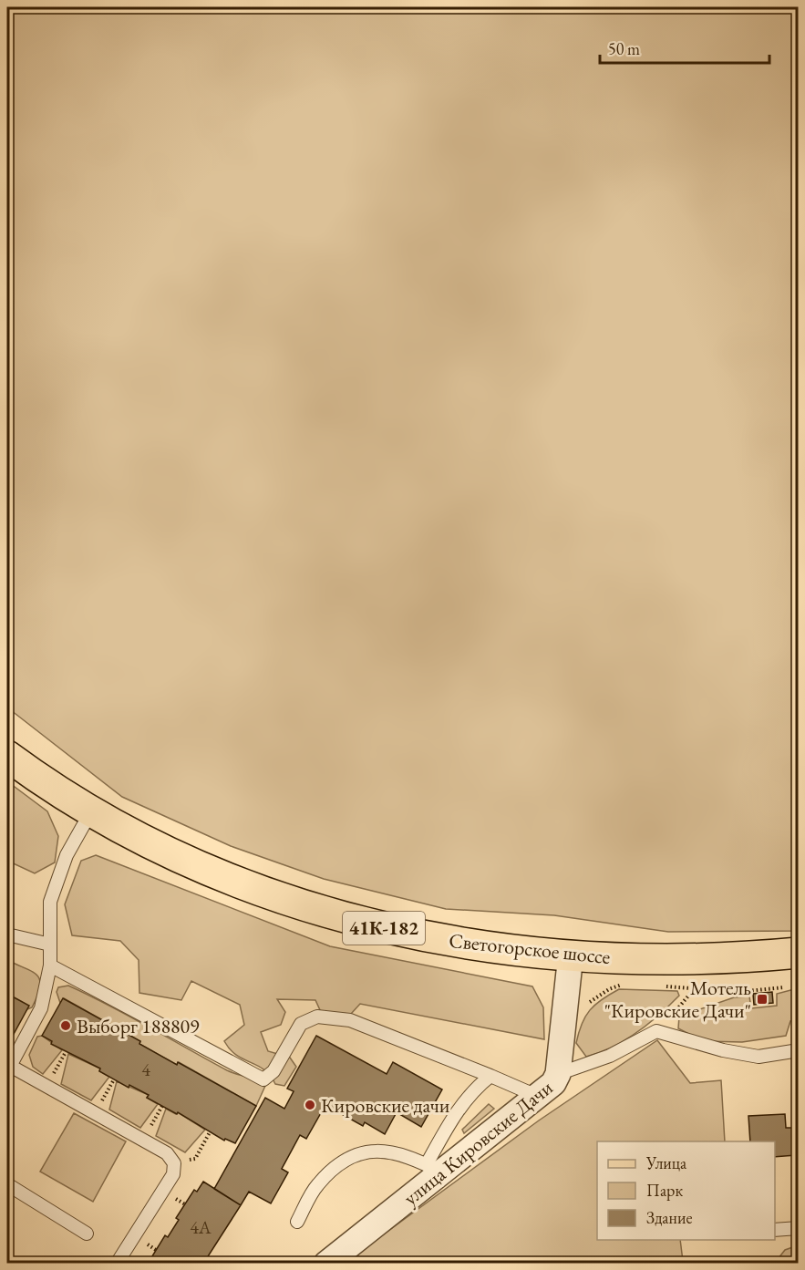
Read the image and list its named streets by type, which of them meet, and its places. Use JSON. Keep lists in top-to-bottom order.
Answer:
{
  "streets": {
    "main road": ["41К-182", "Светогорское шоссе"],
    "street": ["улица Кировские Дачи"]
  },
  "crossings": [
    ["Светогорское шоссе", "улица Кировские Дачи"]
  ],
  "places": {
    "transit": ["Мотель \"Кировские Дачи\""],
    "other": ["Выборг 188809", "Кировские дачи"]
  },
  "house_numbers": ["4", "4А"],
  "legend": ["Улица", "Парк", "Здание"],
  "scale_bar": "50 m"
}
